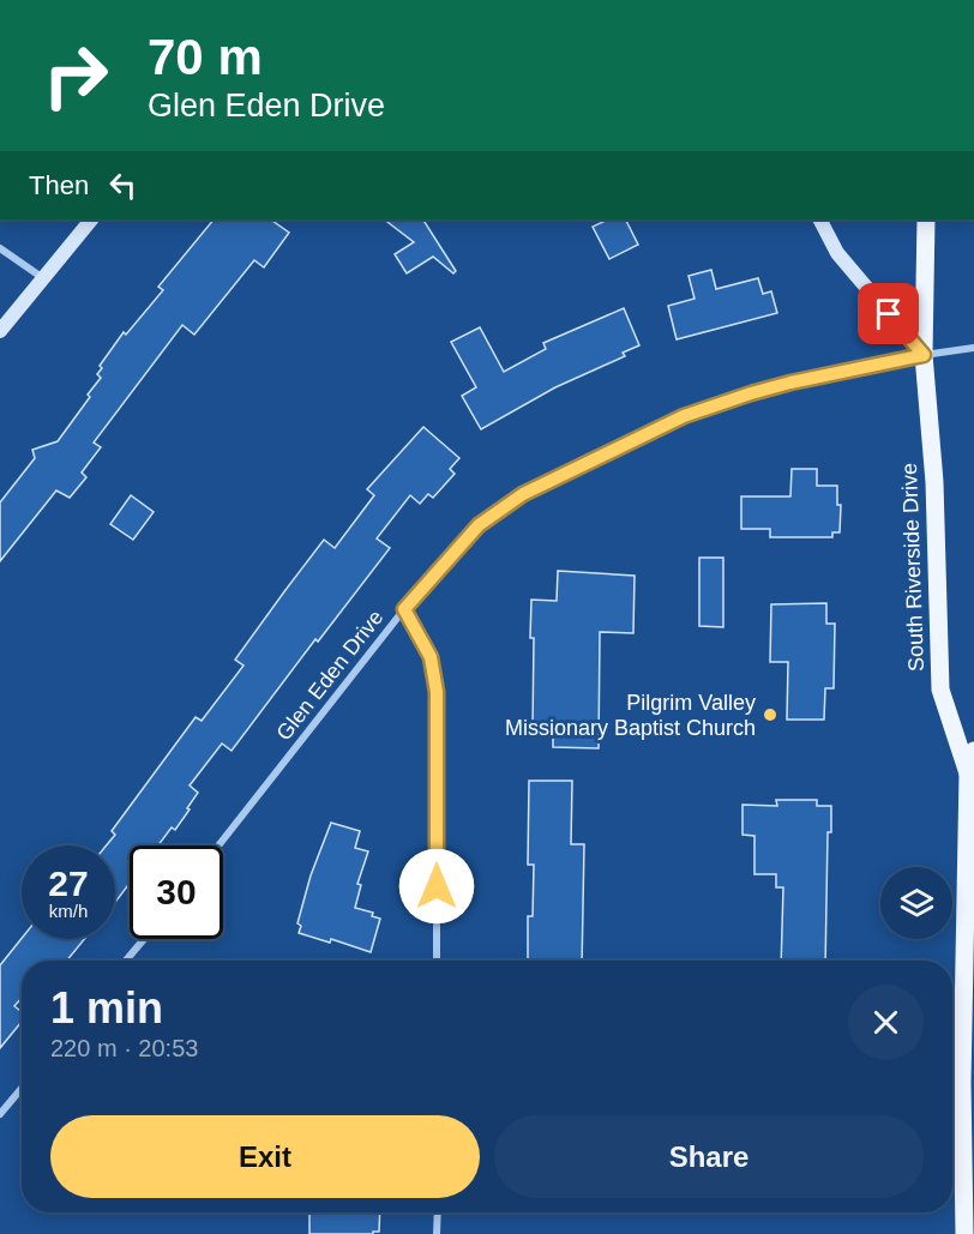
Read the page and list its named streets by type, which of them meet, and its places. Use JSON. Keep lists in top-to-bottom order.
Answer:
{
  "streets": {
    "main road": ["South Riverside Drive"],
    "street": ["Glen Eden Drive"]
  },
  "crossings": [
    ["South Riverside Drive", "Glen Eden Drive"]
  ],
  "places": ["Pilgrim Valley Missionary Baptist Church"],
  "page": {
    "turn": ["70 m", "Glen Eden Drive"],
    "then": "Then",
    "speed": "27 km/h",
    "limit": "30",
    "heading": ["1 min", "220 m · 20:53"],
    "buttons": ["Exit", "Share"]
  }
}
